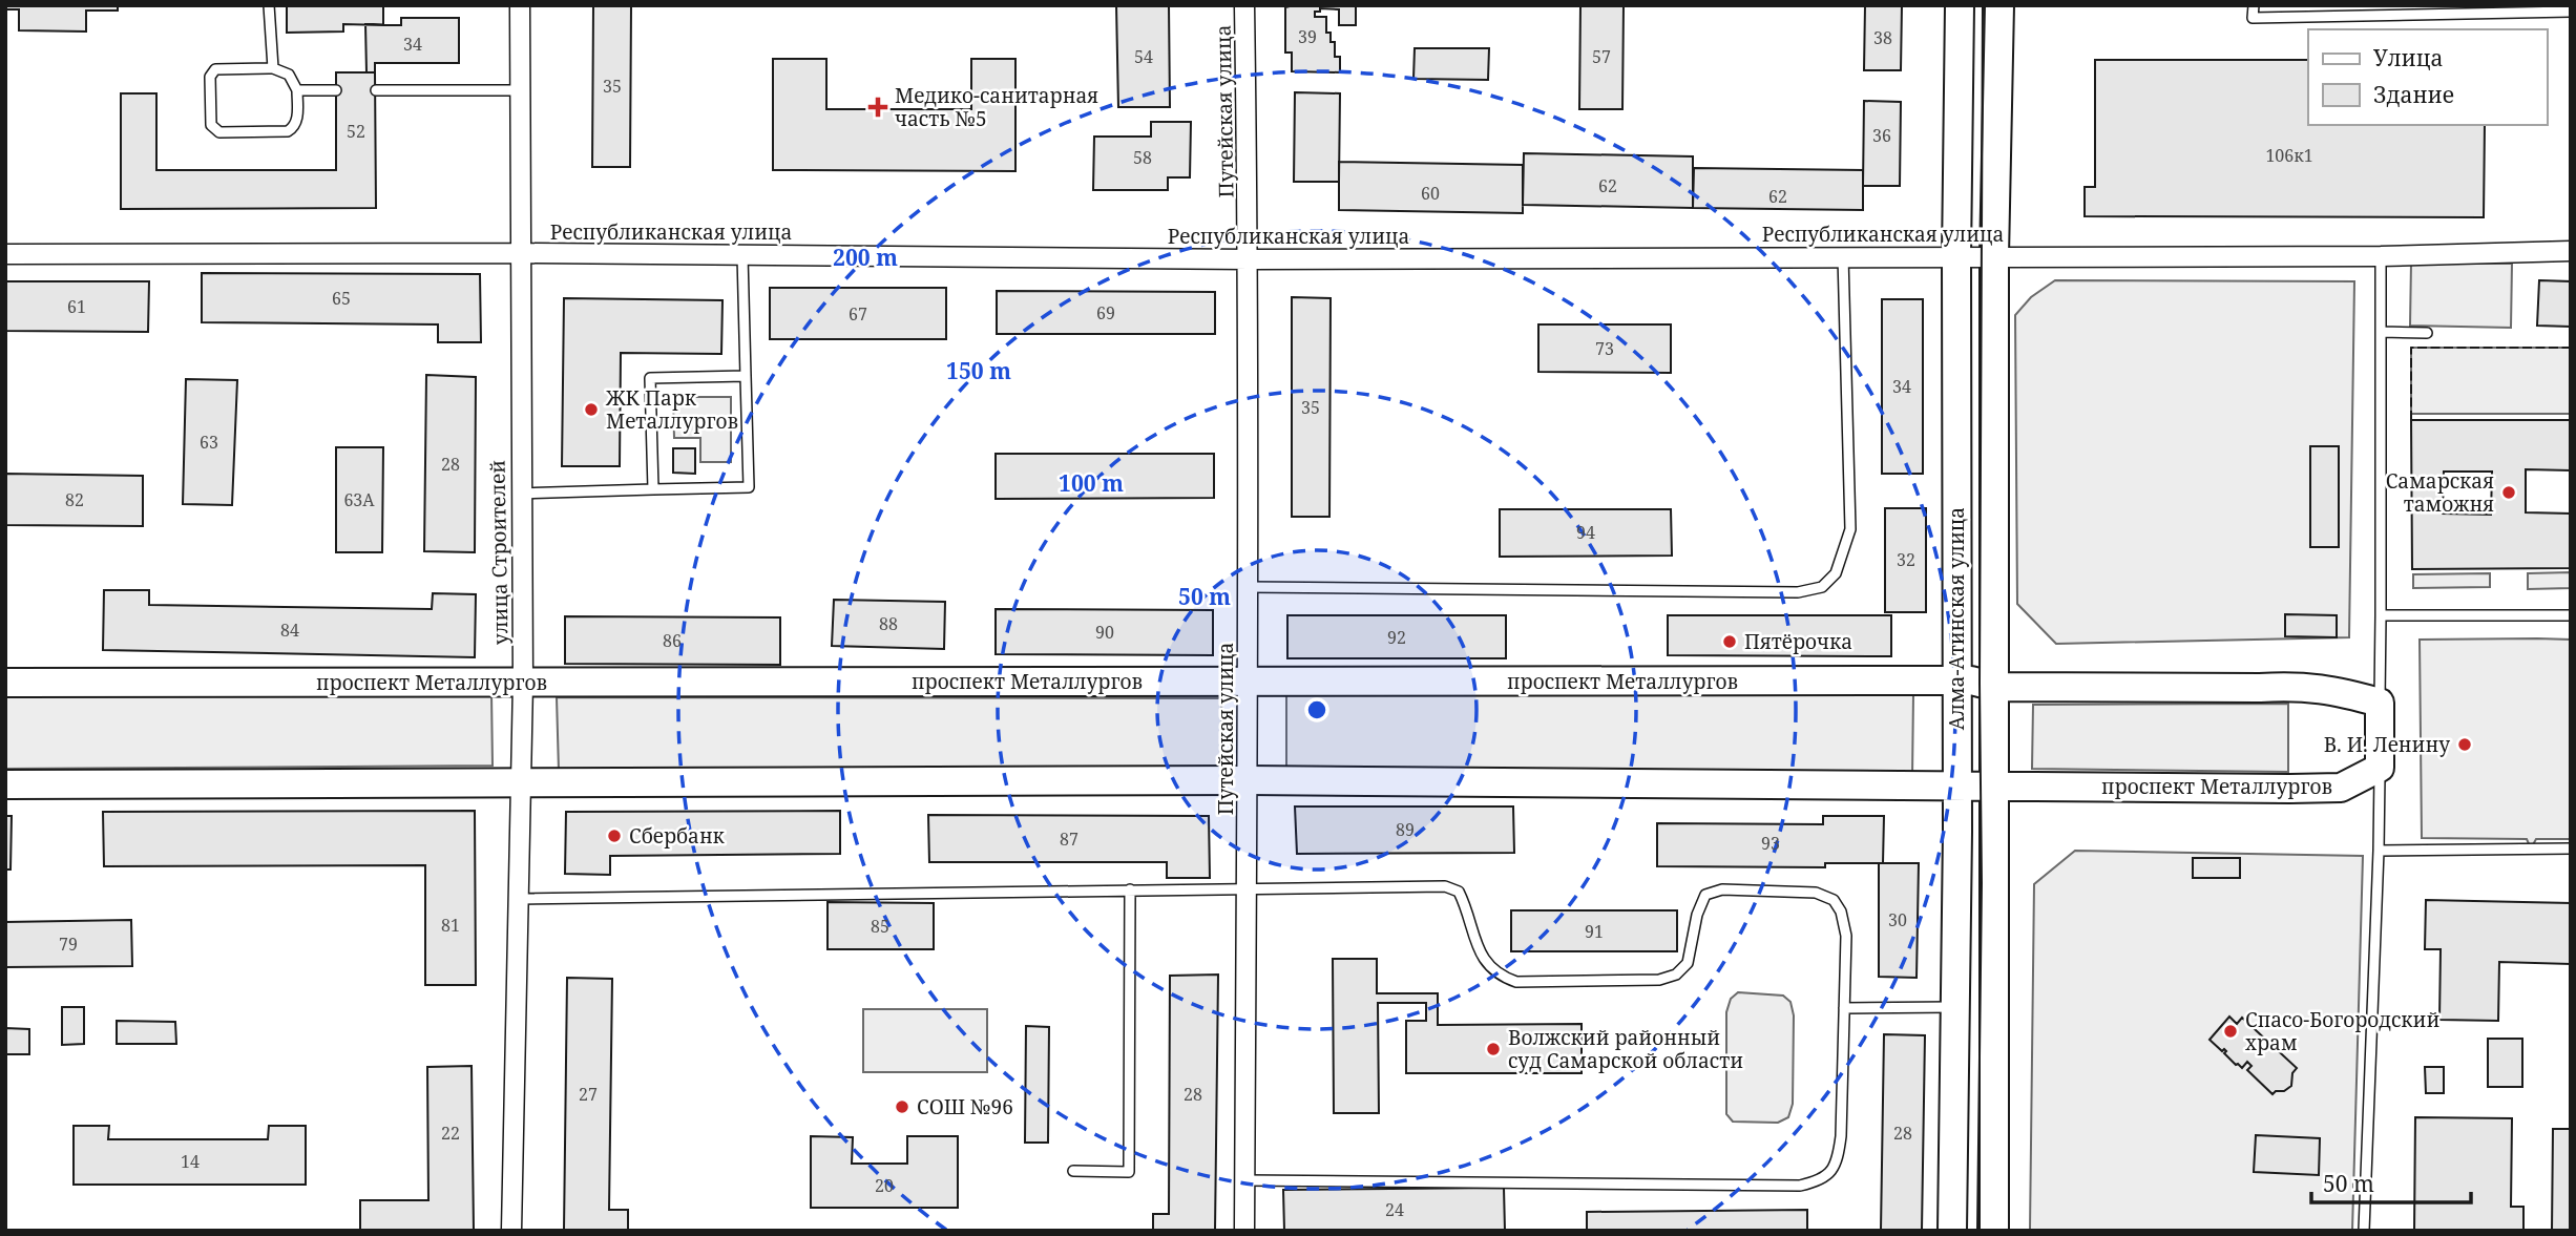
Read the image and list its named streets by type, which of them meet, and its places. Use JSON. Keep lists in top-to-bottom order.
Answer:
{
  "streets": {
    "street": [
      "Путейская улица",
      "Республиканская улица",
      "улица Строителей",
      "Алма-Атинская улица",
      "проспект Металлургов"
    ]
  },
  "crossings": [
    ["Путейская улица", "Республиканская улица"],
    ["Путейская улица", "проспект Металлургов"],
    ["Республиканская улица", "улица Строителей"],
    ["Республиканская улица", "Алма-Атинская улица"],
    ["улица Строителей", "проспект Металлургов"],
    ["Алма-Атинская улица", "проспект Металлургов"]
  ],
  "places": {
    "health": ["Медико-санитарная часть №5"],
    "other": [
      "ЖК Парк Металлургов",
      "Самарская таможня",
      "Пятёрочка",
      "В. И. Ленину",
      "Сбербанк",
      "Спасо-Богородский храм",
      "Волжский районный суд Самарской области",
      "СОШ №96"
    ]
  },
  "house_numbers": [
    "39",
    "38",
    "34",
    "54",
    "57",
    "35",
    "52",
    "36",
    "106к1",
    "58",
    "62",
    "60",
    "62",
    "65",
    "61",
    "69",
    "67",
    "73",
    "34",
    "35",
    "63",
    "28",
    "82",
    "63А",
    "94",
    "32",
    "88",
    "84",
    "90",
    "92",
    "86",
    "89",
    "87",
    "93",
    "30",
    "81",
    "85",
    "91",
    "79",
    "27",
    "28",
    "22",
    "28",
    "14",
    "20",
    "24"
  ],
  "legend": ["Улица", "Здание"],
  "scale_bar": "50 m",
  "rings": [
    "200 m",
    "150 m",
    "100 m",
    "50 m"
  ]
}
